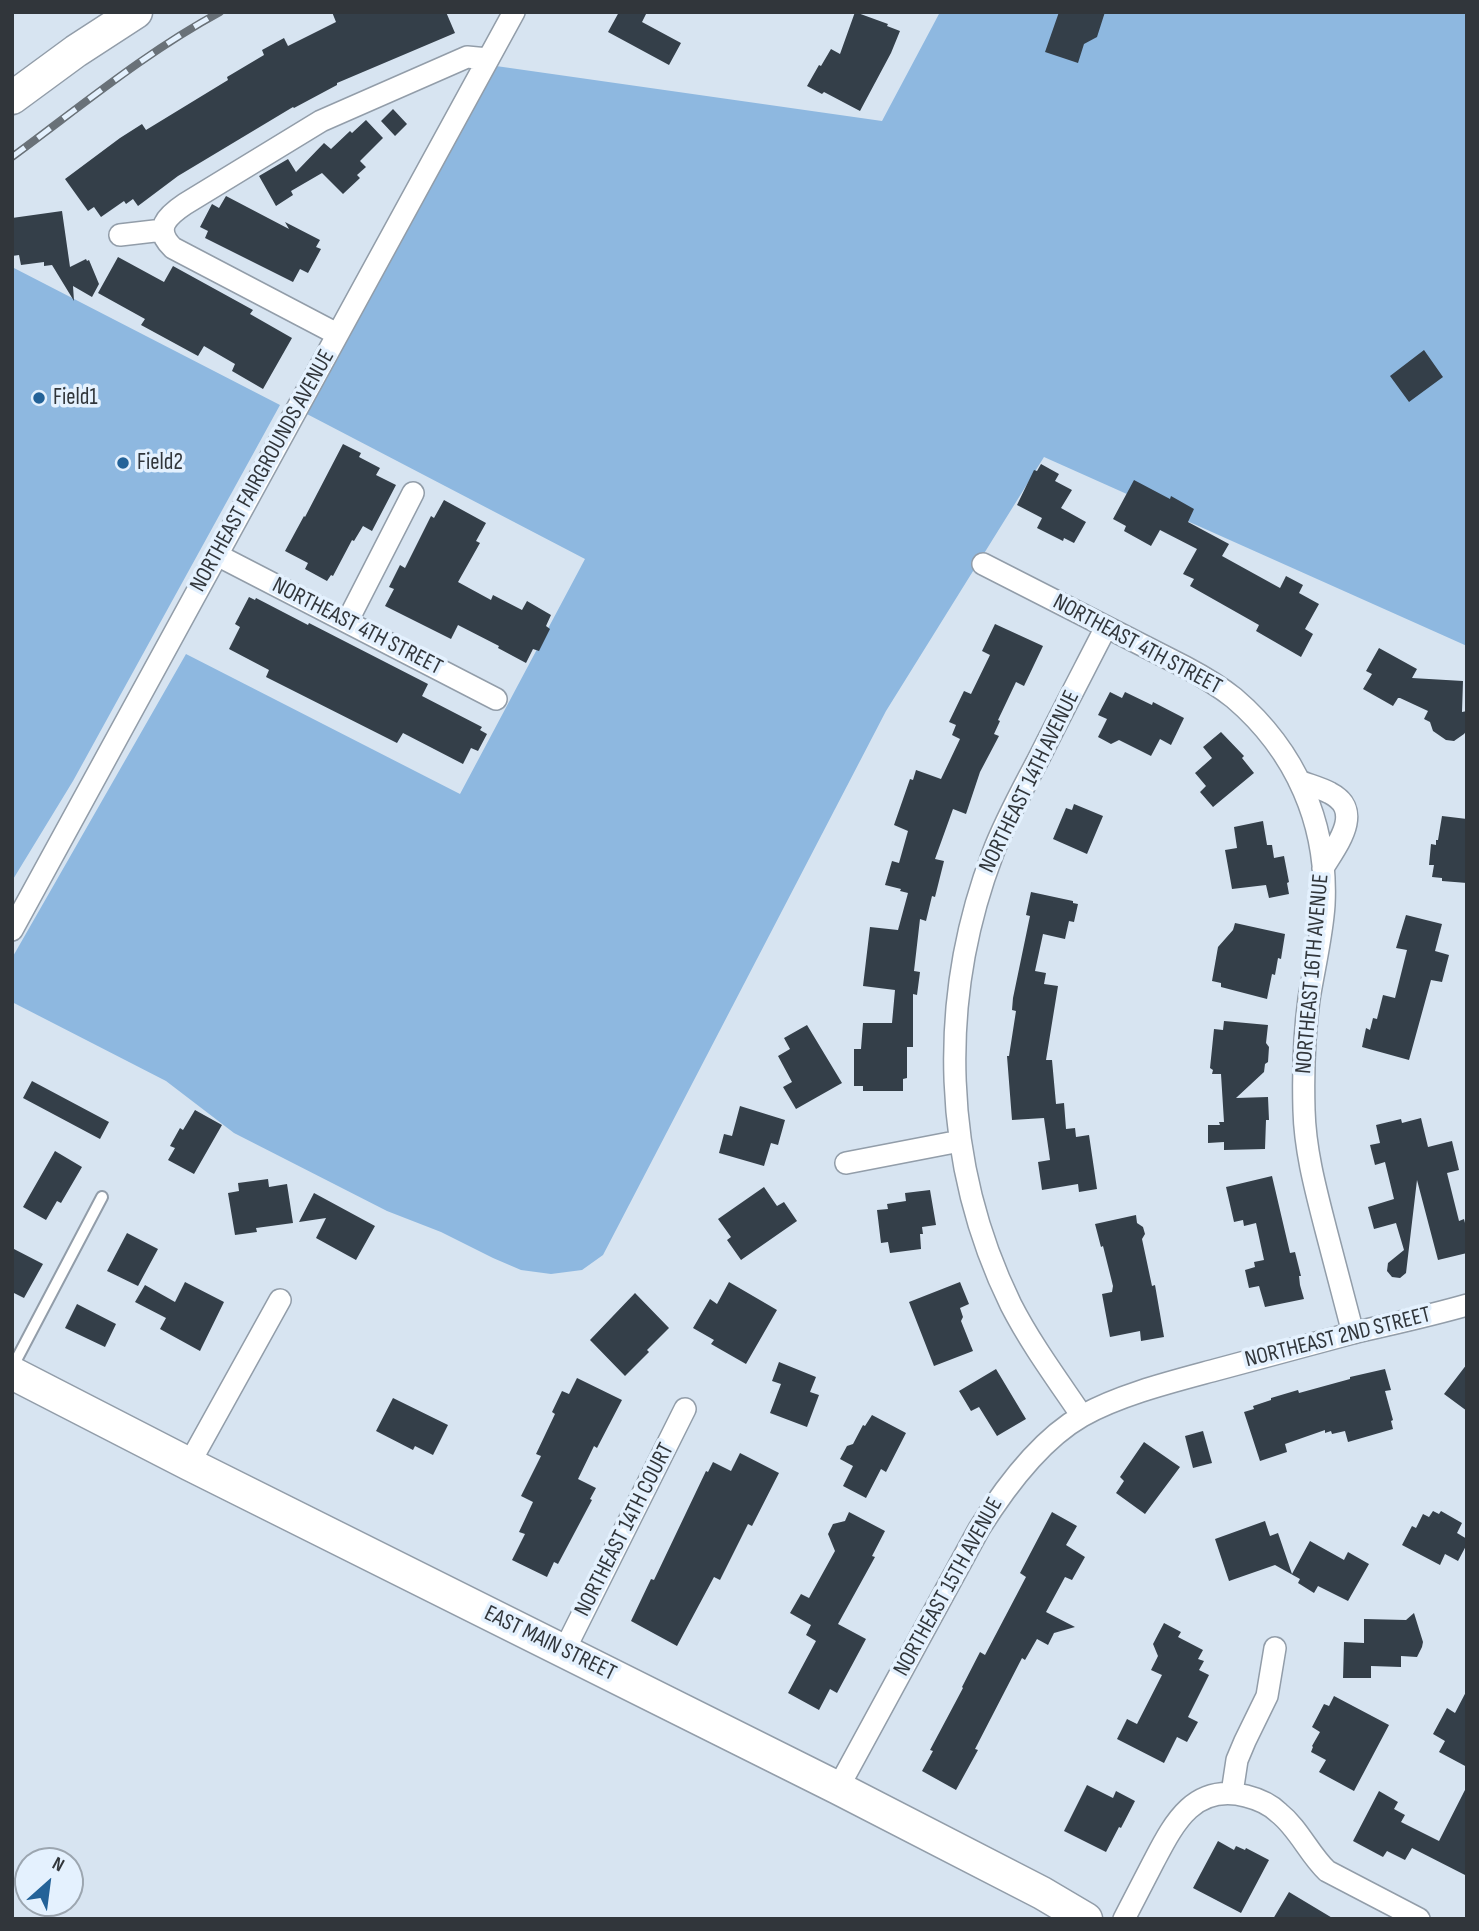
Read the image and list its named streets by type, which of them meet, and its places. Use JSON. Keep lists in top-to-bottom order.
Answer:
{
  "streets": {
    "main road": ["EAST MAIN STREET"],
    "street": [
      "NORTHEAST FAIRGROUNDS AVENUE",
      "NORTHEAST 4TH STREET",
      "NORTHEAST 14TH AVENUE",
      "NORTHEAST 16TH AVENUE",
      "NORTHEAST 2ND STREET",
      "NORTHEAST 14TH COURT",
      "NORTHEAST 15TH AVENUE"
    ]
  },
  "crossings": [
    ["NORTHEAST FAIRGROUNDS AVENUE", "NORTHEAST 4TH STREET"],
    ["NORTHEAST 4TH STREET", "NORTHEAST 14TH AVENUE"],
    ["NORTHEAST 4TH STREET", "NORTHEAST 16TH AVENUE"],
    ["NORTHEAST 14TH AVENUE", "NORTHEAST 15TH AVENUE"],
    ["NORTHEAST 16TH AVENUE", "NORTHEAST 2ND STREET"],
    ["NORTHEAST 2ND STREET", "NORTHEAST 15TH AVENUE"],
    ["NORTHEAST 14TH COURT", "EAST MAIN STREET"],
    ["NORTHEAST 15TH AVENUE", "EAST MAIN STREET"]
  ],
  "places": ["Field1", "Field2"],
  "north": "top right"
}
